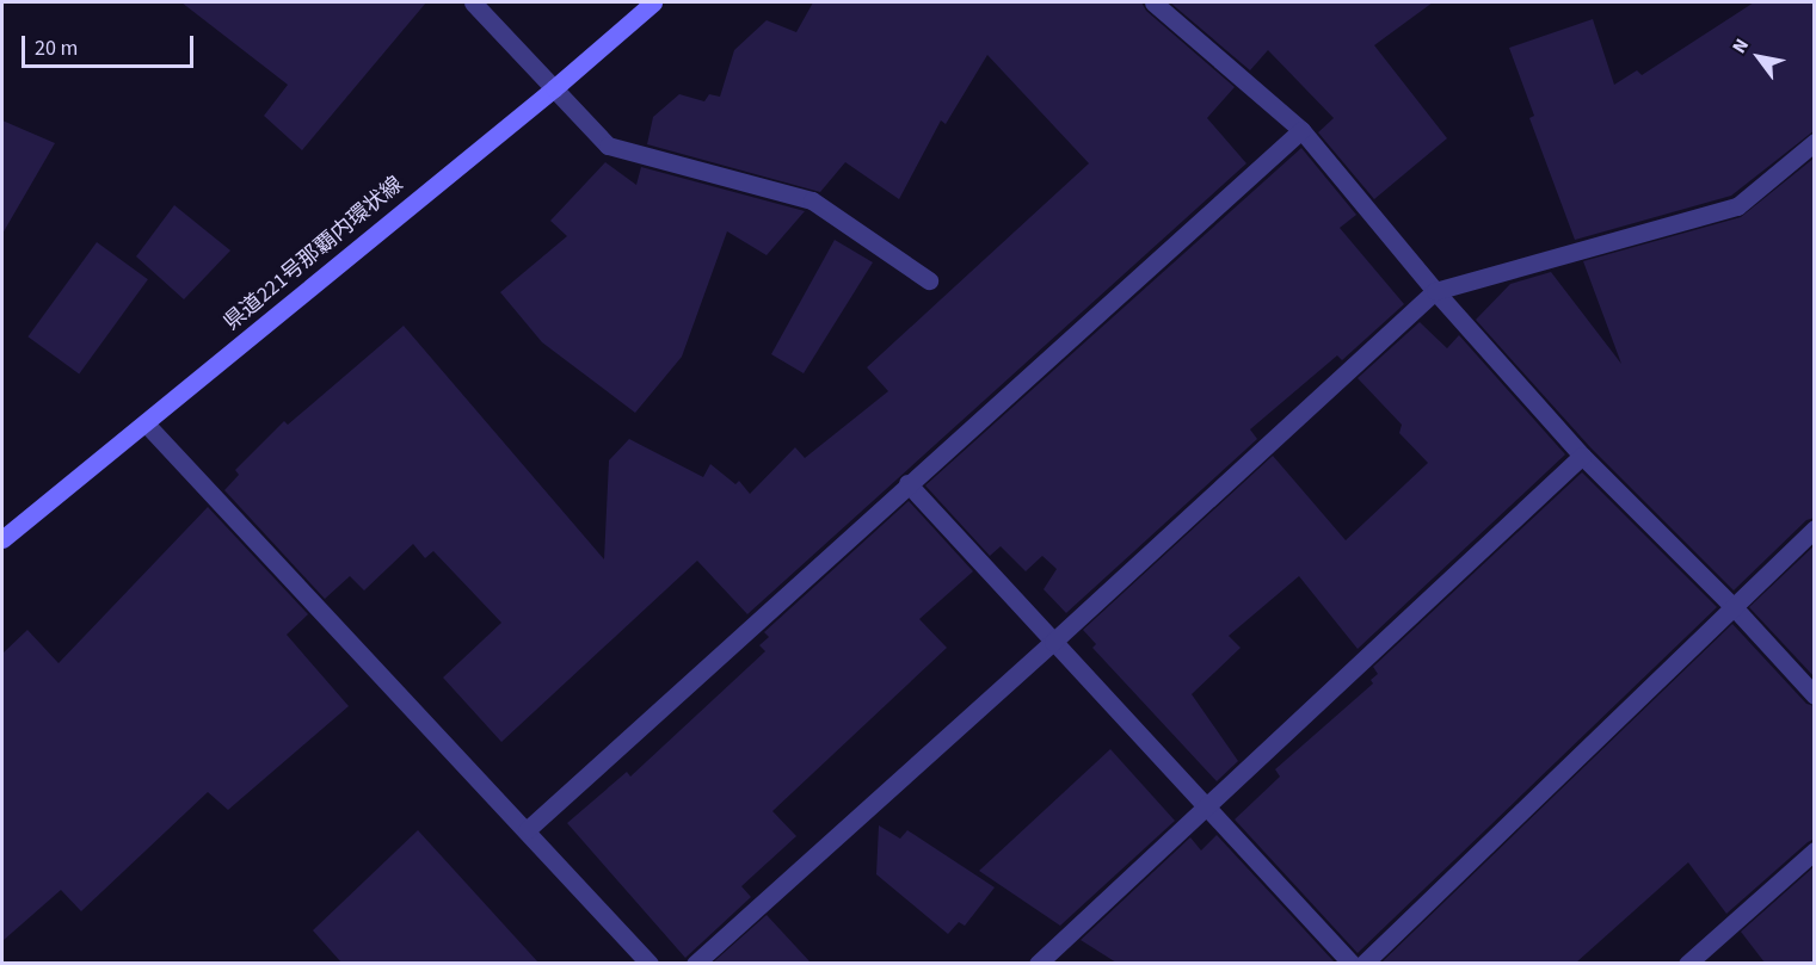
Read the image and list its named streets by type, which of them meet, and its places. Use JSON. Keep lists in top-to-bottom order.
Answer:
{
  "streets": {
    "main road": ["県道221号那覇内環状線"]
  },
  "scale_bar": "20 m",
  "north": "top left"
}
